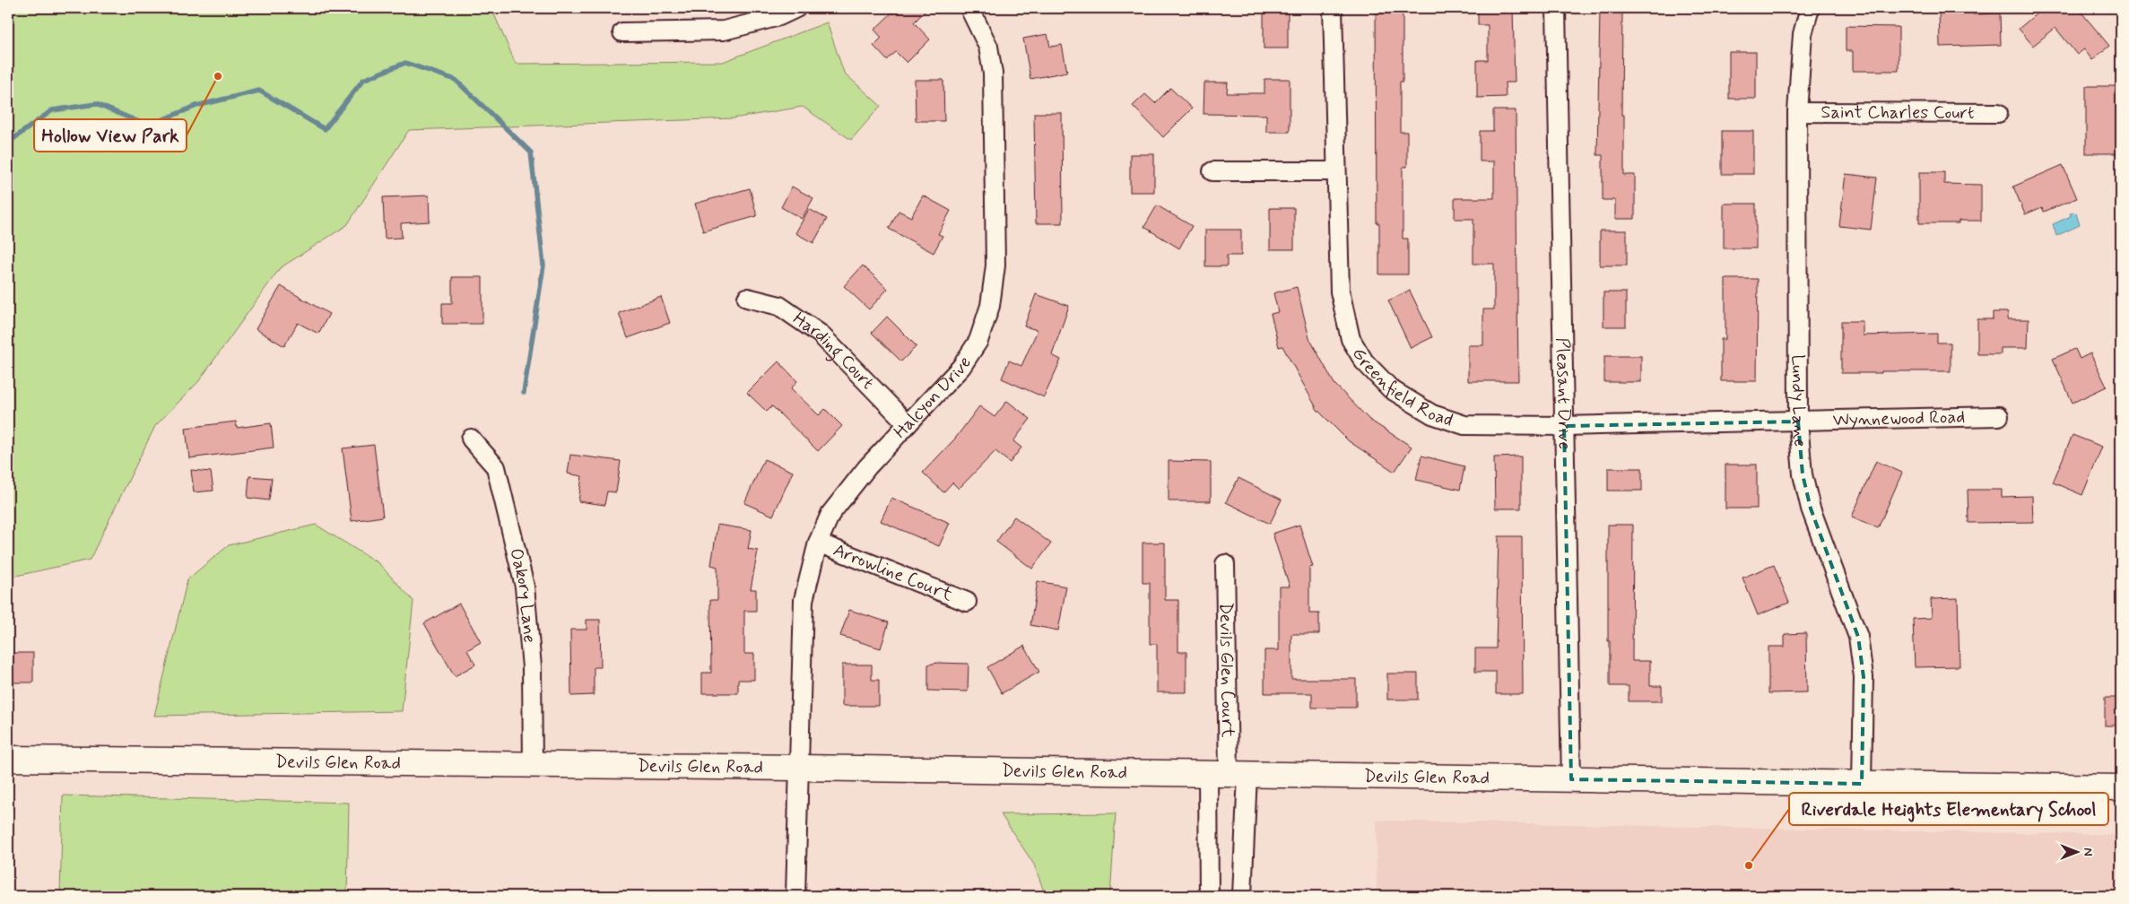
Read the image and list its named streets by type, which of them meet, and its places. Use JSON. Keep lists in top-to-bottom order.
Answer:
{
  "streets": {
    "main road": ["Devils Glen Road"],
    "street": [
      "Saint Charles Court",
      "Harding Court",
      "Greenfield Road",
      "Pleasant Drive",
      "Halcyon Drive",
      "Lundy Lane",
      "Wynnewood Road",
      "Arrowline Court",
      "Oakory Lane",
      "Devils Glen Court"
    ]
  },
  "crossings": [
    ["Saint Charles Court", "Lundy Lane"],
    ["Harding Court", "Halcyon Drive"],
    ["Greenfield Road", "Pleasant Drive"],
    ["Greenfield Road", "Lundy Lane"],
    ["Greenfield Road", "Wynnewood Road"],
    ["Pleasant Drive", "Devils Glen Road"],
    ["Halcyon Drive", "Arrowline Court"],
    ["Halcyon Drive", "Devils Glen Road"],
    ["Lundy Lane", "Wynnewood Road"],
    ["Lundy Lane", "Devils Glen Road"],
    ["Oakory Lane", "Devils Glen Road"],
    ["Devils Glen Court", "Devils Glen Road"]
  ],
  "places": ["Hollow View Park", "Riverdale Heights Elementary School"],
  "north": "right"
}
